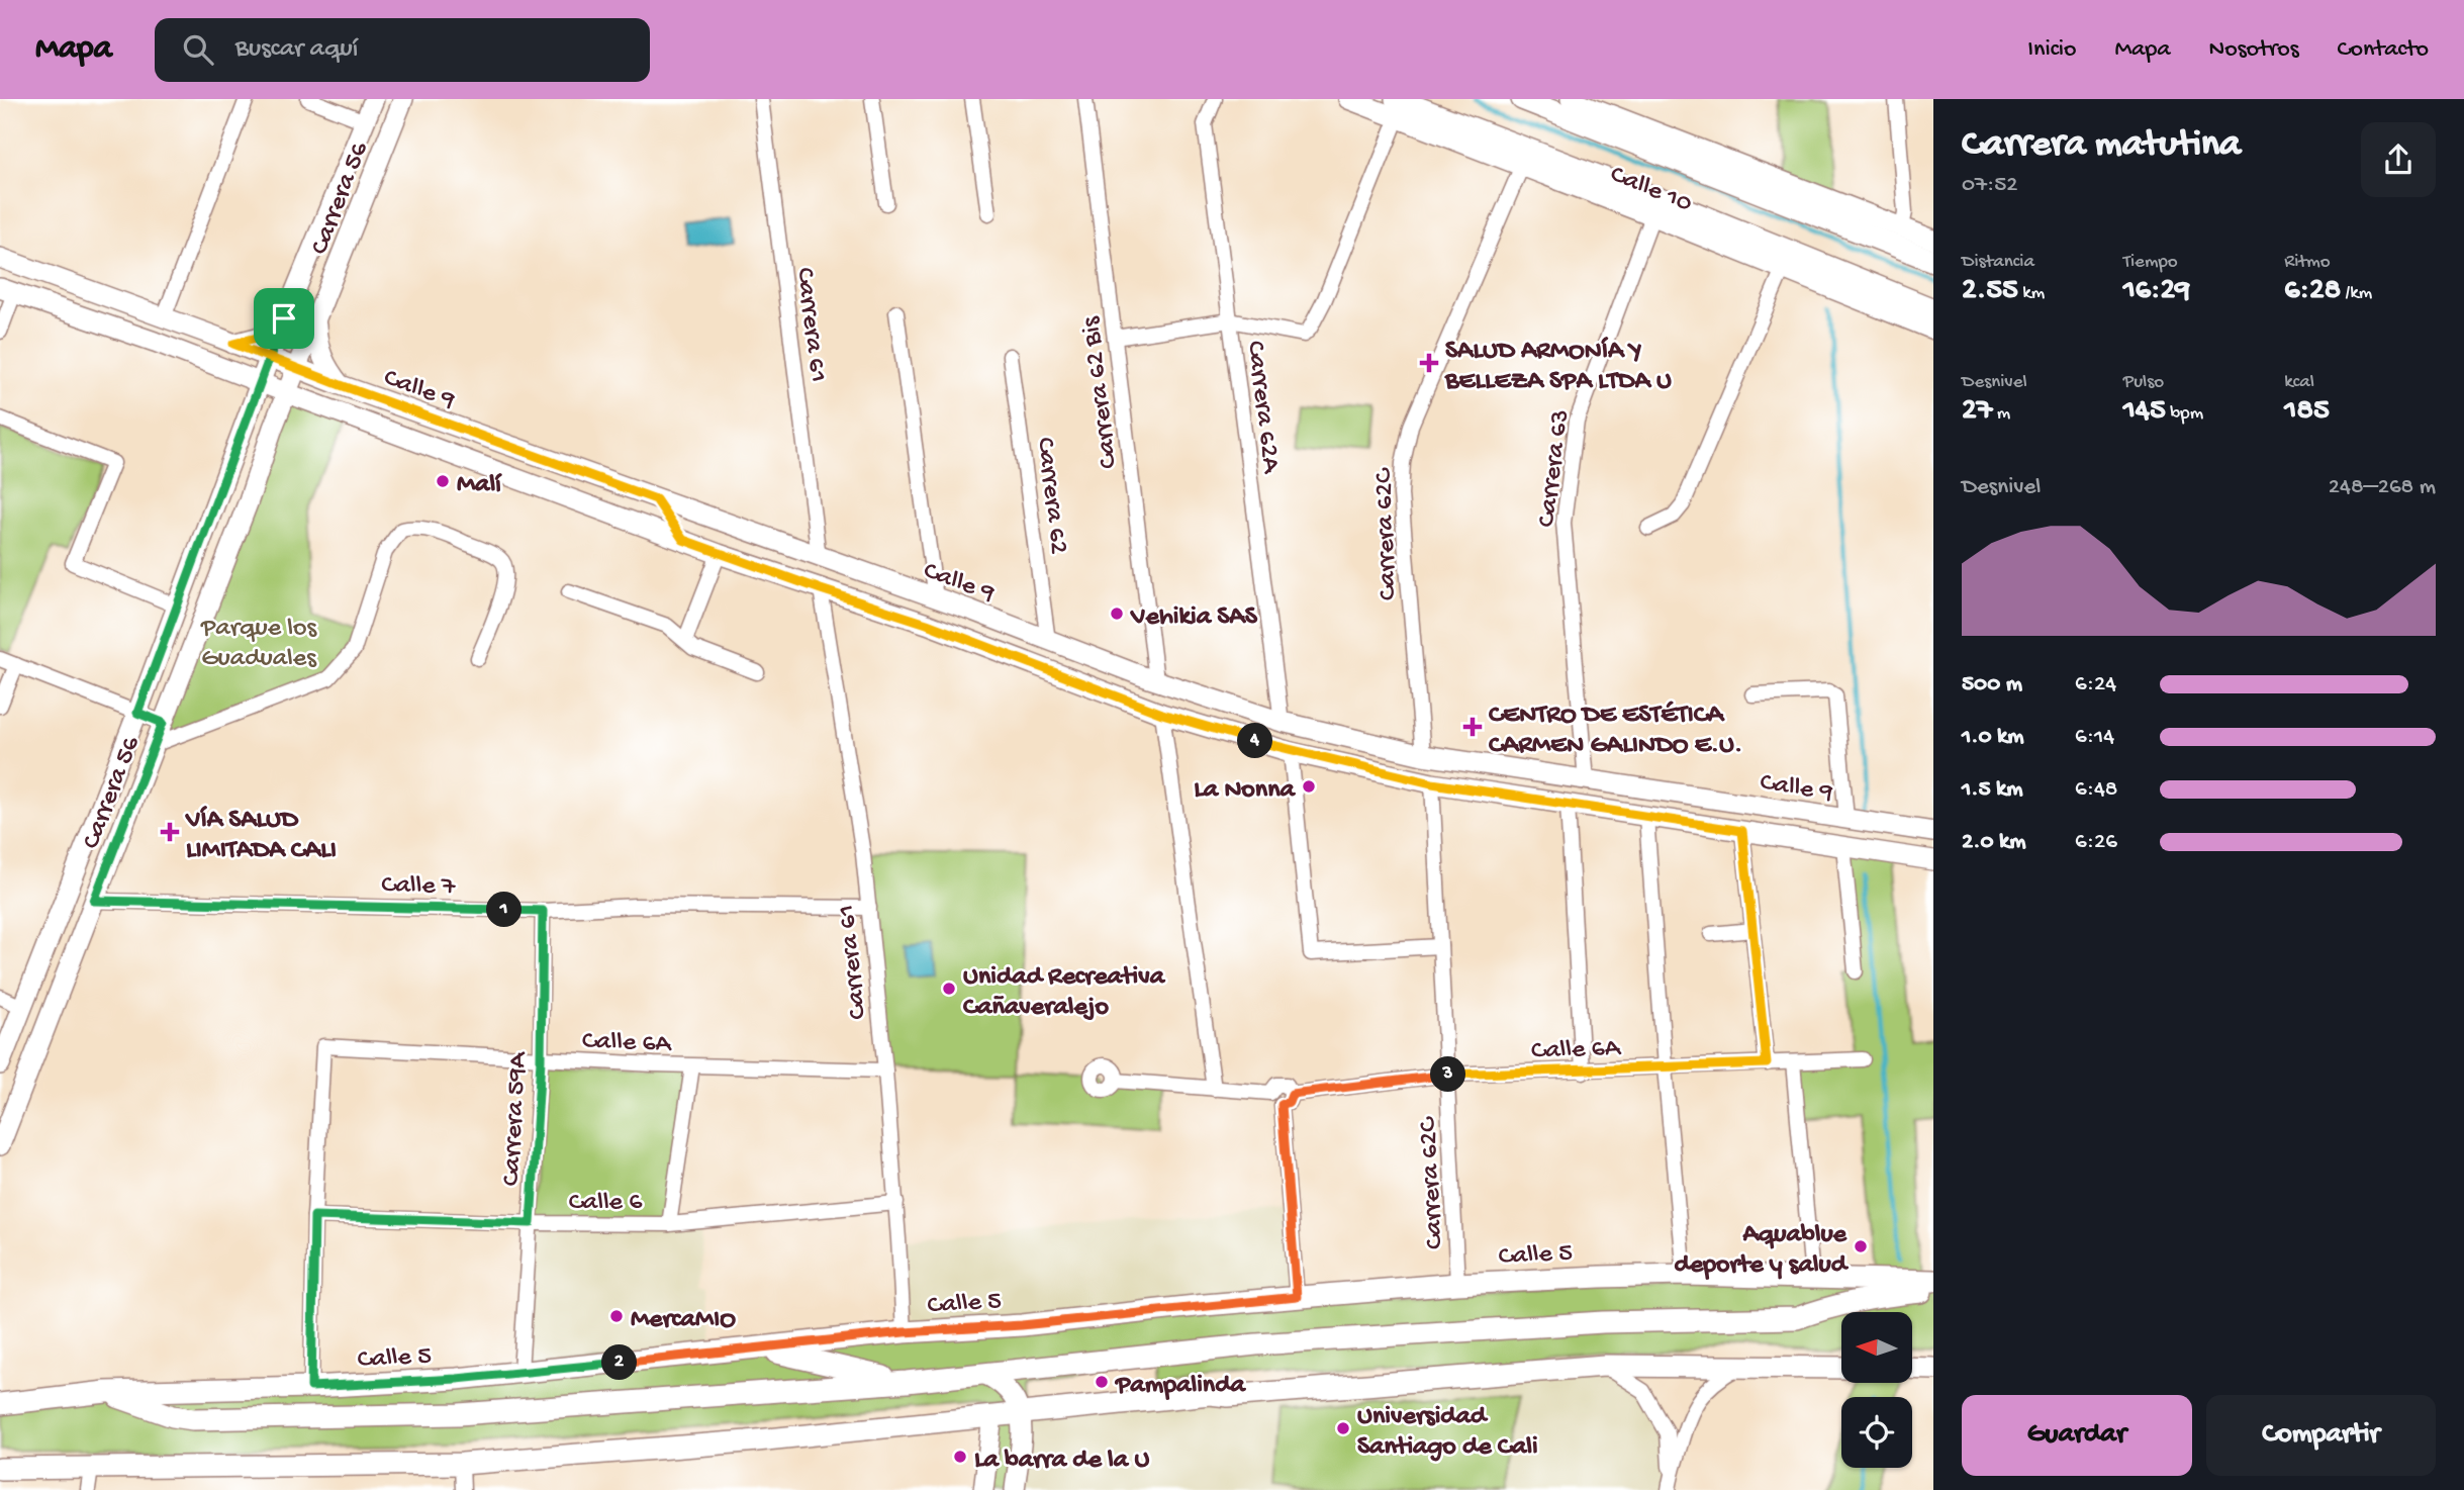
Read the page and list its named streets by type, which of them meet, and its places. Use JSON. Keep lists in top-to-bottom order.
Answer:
{
  "streets": {
    "main road": [
      "Calle 10",
      "Carrera 56",
      "Calle 9",
      "Calle 5"
    ],
    "street": [
      "Carrera 61",
      "Carrera 62 Bis",
      "Carrera 62A",
      "Carrera 63",
      "Carrera 62",
      "Carrera 62C",
      "Calle 7",
      "Calle 6A",
      "Carrera 59A",
      "Calle 6"
    ]
  },
  "crossings": [
    ["Calle 10", "Carrera 63"],
    ["Calle 10", "Carrera 62C"],
    ["Carrera 56", "Calle 9"],
    ["Carrera 56", "Calle 7"],
    ["Carrera 61", "Calle 9"],
    ["Carrera 61", "Calle 7"],
    ["Carrera 61", "Calle 6A"],
    ["Carrera 61", "Calle 6"],
    ["Carrera 61", "Calle 5"],
    ["Calle 9", "Carrera 62 Bis"],
    ["Calle 9", "Carrera 62A"],
    ["Calle 9", "Carrera 63"],
    ["Calle 9", "Carrera 62"],
    ["Calle 9", "Carrera 62C"],
    ["Carrera 62C", "Calle 6A"],
    ["Carrera 62C", "Calle 5"],
    ["Calle 7", "Carrera 59A"],
    ["Calle 6A", "Carrera 59A"],
    ["Calle 6A", "Calle 6"],
    ["Carrera 59A", "Calle 6"],
    ["Carrera 59A", "Calle 5"]
  ],
  "parks": ["Parque los Guaduales"],
  "places": {
    "health": ["SALUD ARMONÍA Y BELLEZA SPA LTDA U", "CENTRO DE ESTÉTICA CARMEN GALINDO E.U.", "VÍA SALUD LIMITADA CALI"],
    "other": [
      "Malí",
      "Vehikia SAS",
      "La Nonna",
      "Unidad Recreativa Cañaveralejo",
      "Aquablue deporte y salud",
      "MercaMIO",
      "Pampalinda",
      "Universidad Santiago de Cali",
      "La barra de la U"
    ]
  },
  "north": "left",
  "page": {
    "header": "Mapa",
    "search": "Buscar aquí",
    "nav": [
      "Inicio",
      "Mapa",
      "Nosotros",
      "Contacto"
    ],
    "heading": ["Carrera matutina", "07:52"],
    "stats": [
      ["Distancia", "2.55 km"],
      ["Tiempo", "16:29"],
      ["Ritmo", "6:28 /km"],
      ["Desnivel", "27 m"],
      ["Pulso", "145 bpm"],
      ["kcal", "185"]
    ],
    "chart": ["Desnivel", "248–268 m"],
    "list": [
      {
        "name": "500 m",
        "note": "6:24"
      },
      {
        "name": "1.0 km",
        "note": "6:14"
      },
      {
        "name": "1.5 km",
        "note": "6:48"
      },
      {
        "name": "2.0 km",
        "note": "6:26"
      }
    ],
    "pins": [
      "4",
      "1",
      "3",
      "2"
    ],
    "buttons": ["Guardar", "Compartir"]
  }
}
